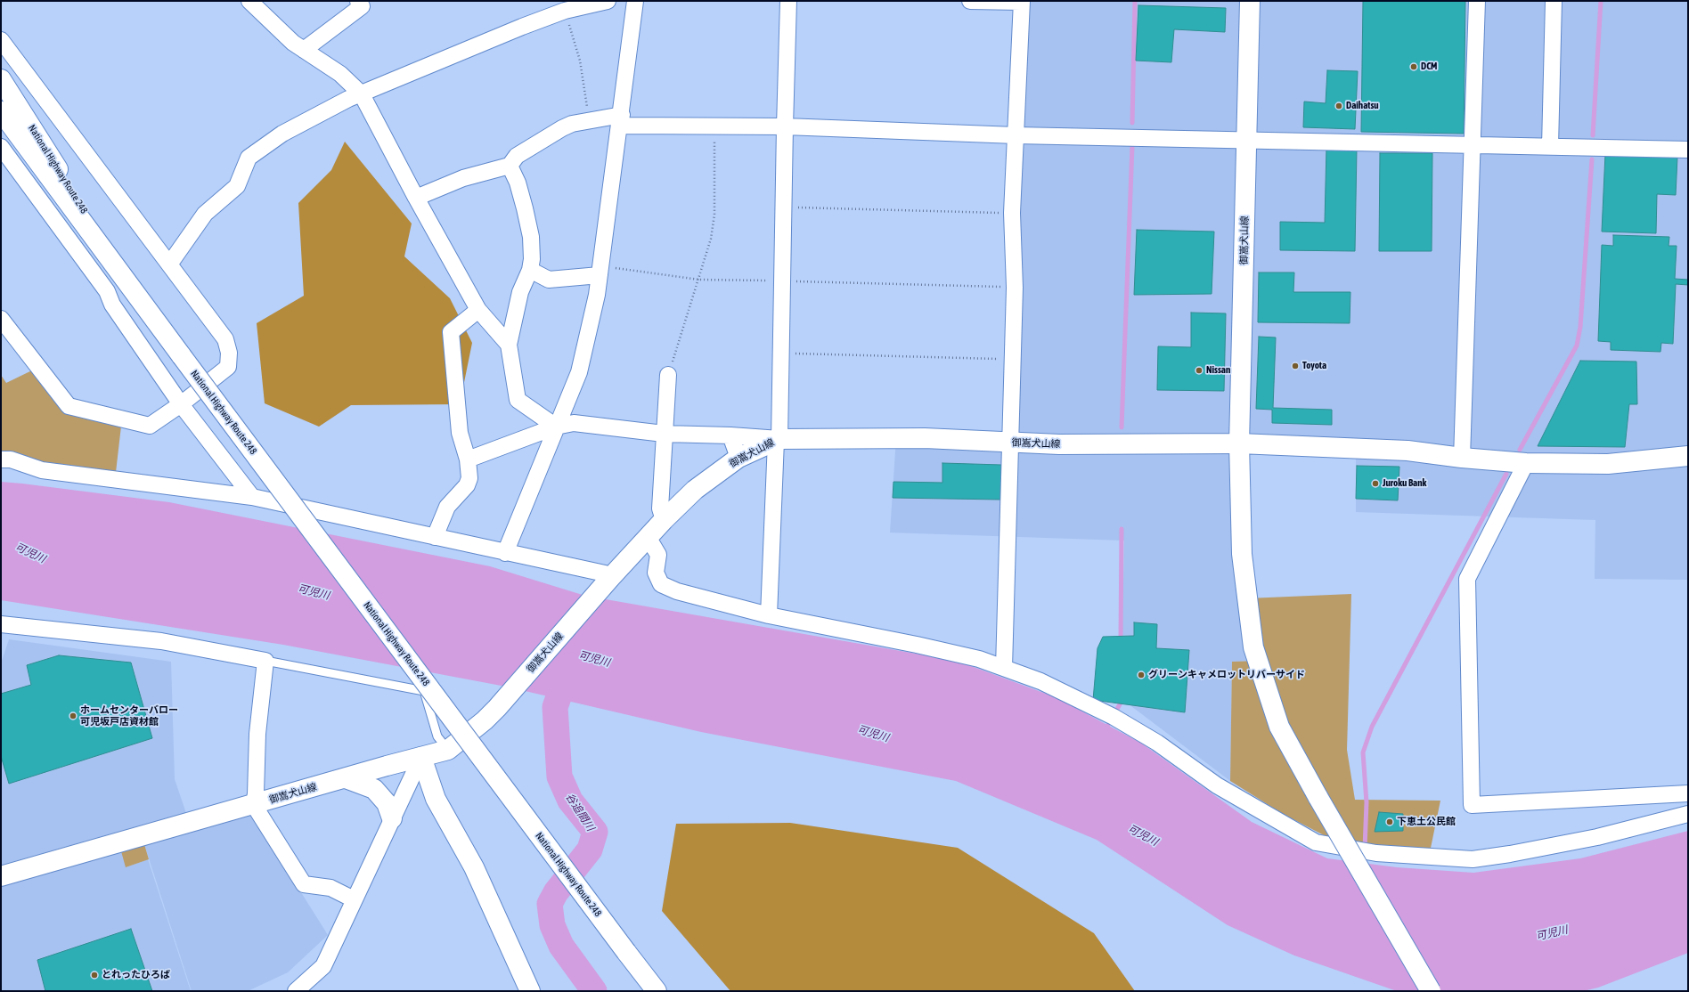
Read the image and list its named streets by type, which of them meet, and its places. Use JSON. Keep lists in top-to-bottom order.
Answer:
{
  "streets": {
    "main road": ["National Highway Route 248", "御嵩犬山線"]
  },
  "water": ["可児川", "谷追間川"],
  "places": [
    "DCM",
    "Daihatsu",
    "Toyota",
    "Nissan",
    "Juroku Bank",
    "グリーンキャメロットリバーサイド",
    "ホームセンターバロー 可児坂戸店資材館",
    "下恵土公民館",
    "とれったひろば"
  ]
}
